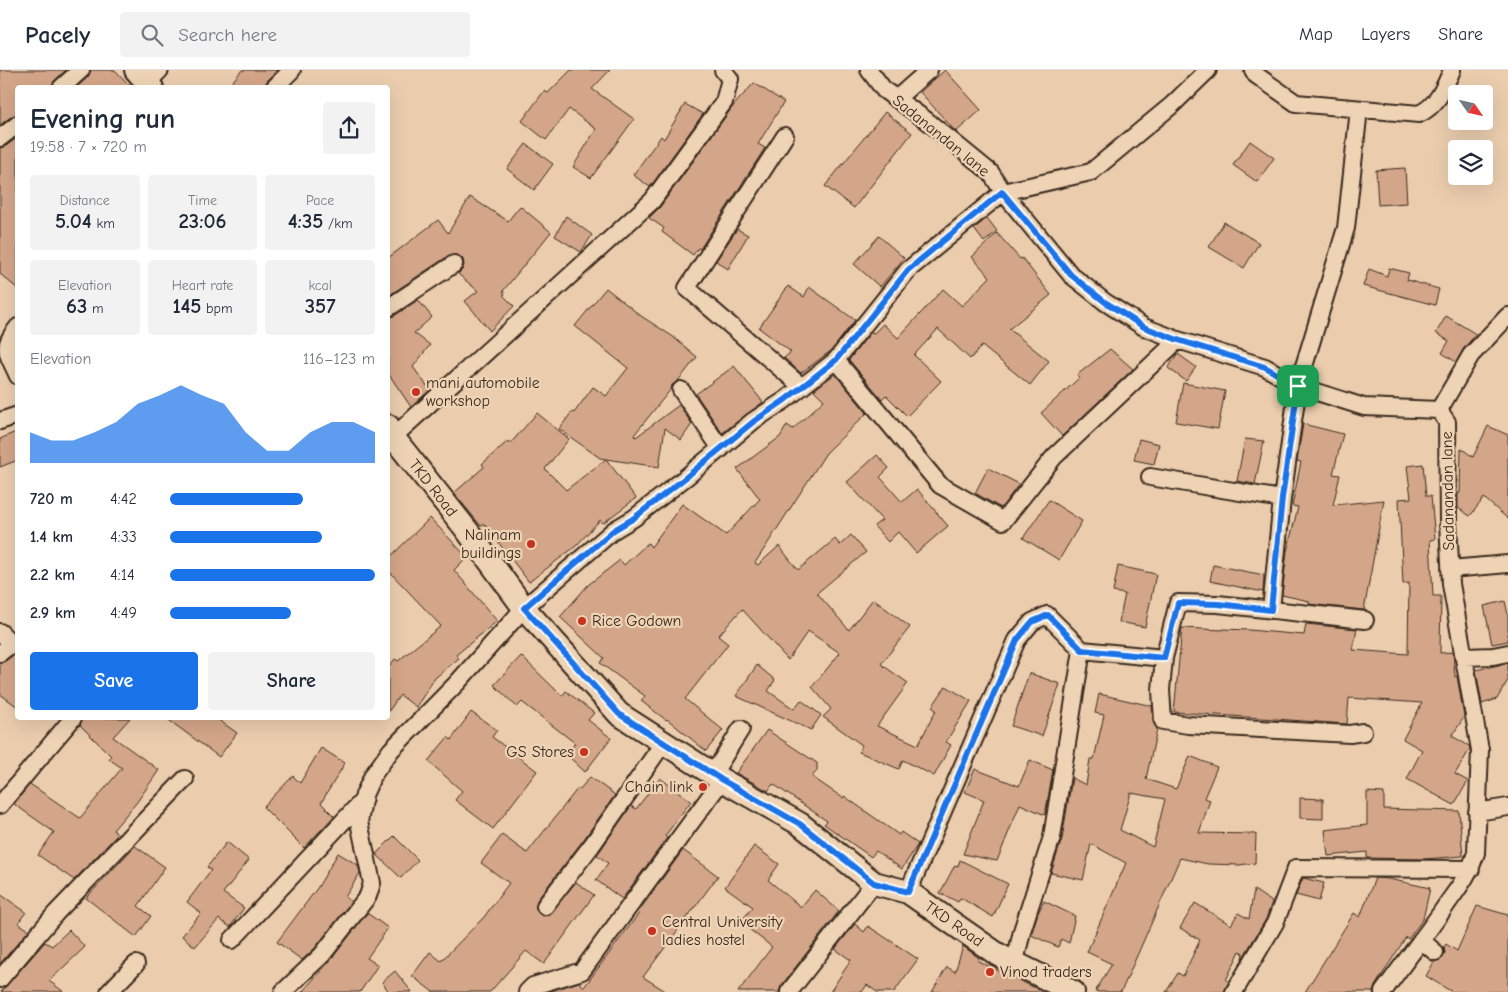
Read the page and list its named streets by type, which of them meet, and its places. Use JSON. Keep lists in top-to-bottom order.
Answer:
{
  "streets": {
    "street": ["Sadanandan lane", "TKD Road"]
  },
  "places": [
    "mani automobile workshop",
    "Nalinam buildings",
    "Rice Godown",
    "GS Stores",
    "Chain link",
    "Central University ladies hostel",
    "Vinod traders"
  ],
  "north": "bottom right",
  "page": {
    "header": "Pacely",
    "search": "Search here",
    "nav": ["Map", "Layers", "Share"],
    "heading": ["Evening run", "19:58 · 7 × 720 m"],
    "stats": [
      ["Distance", "5.04 km"],
      ["Time", "23:06"],
      ["Pace", "4:35 /km"],
      ["Elevation", "63 m"],
      ["Heart rate", "145 bpm"],
      ["kcal", "357"]
    ],
    "chart": ["Elevation", "116–123 m"],
    "list": [
      {
        "name": "720 m",
        "note": "4:42"
      },
      {
        "name": "1.4 km",
        "note": "4:33"
      },
      {
        "name": "2.2 km",
        "note": "4:14"
      },
      {
        "name": "2.9 km",
        "note": "4:49"
      }
    ],
    "buttons": ["Save", "Share"]
  }
}
